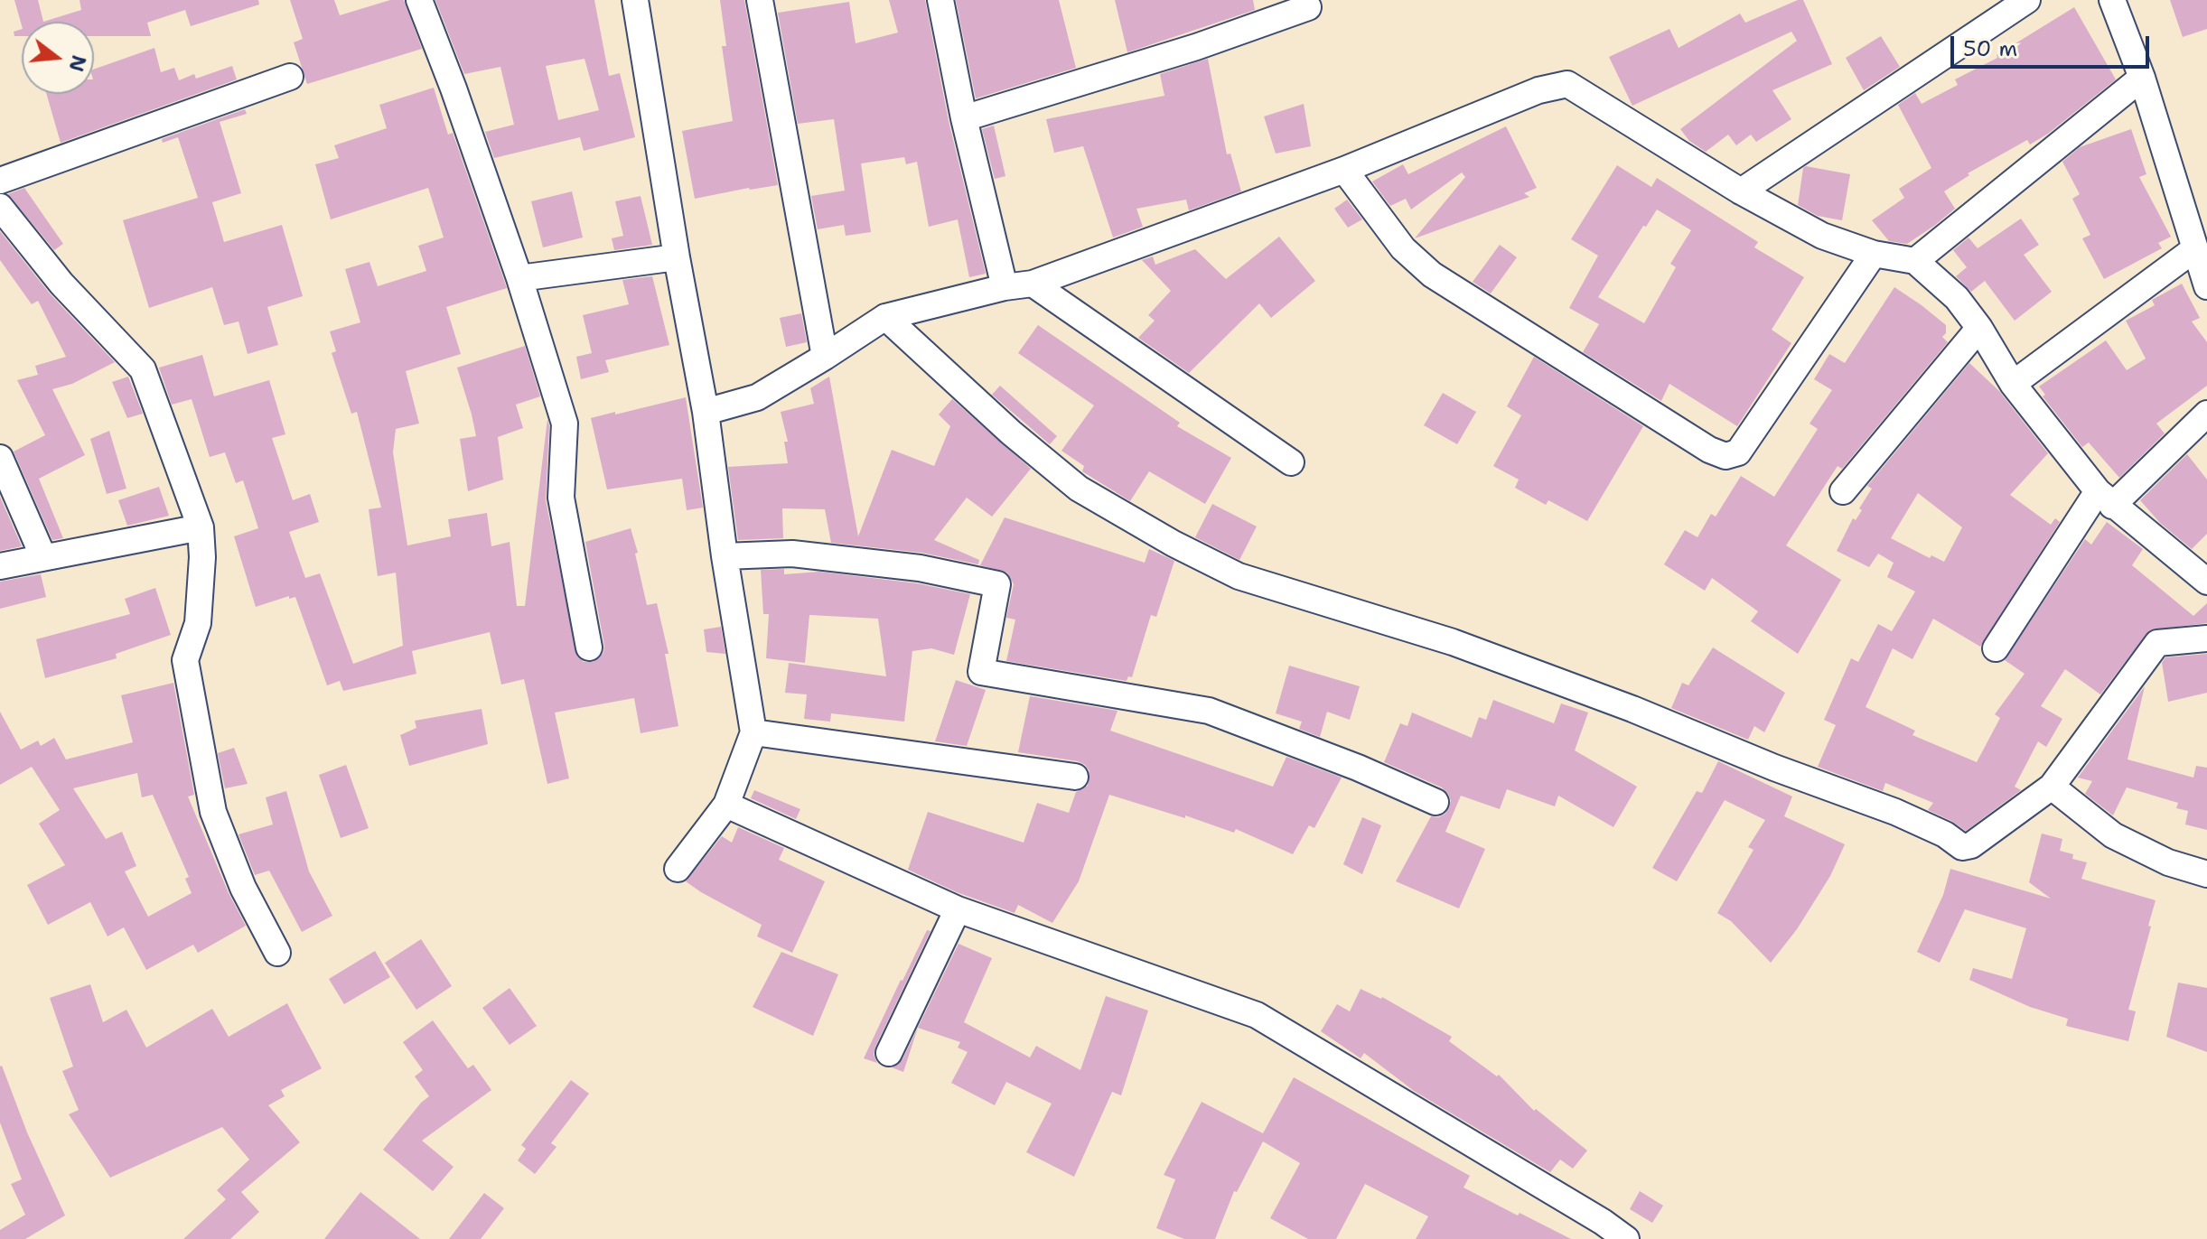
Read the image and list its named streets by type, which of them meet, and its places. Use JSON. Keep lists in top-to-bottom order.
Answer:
{
  "scale_bar": "50 m",
  "north": "right"
}
